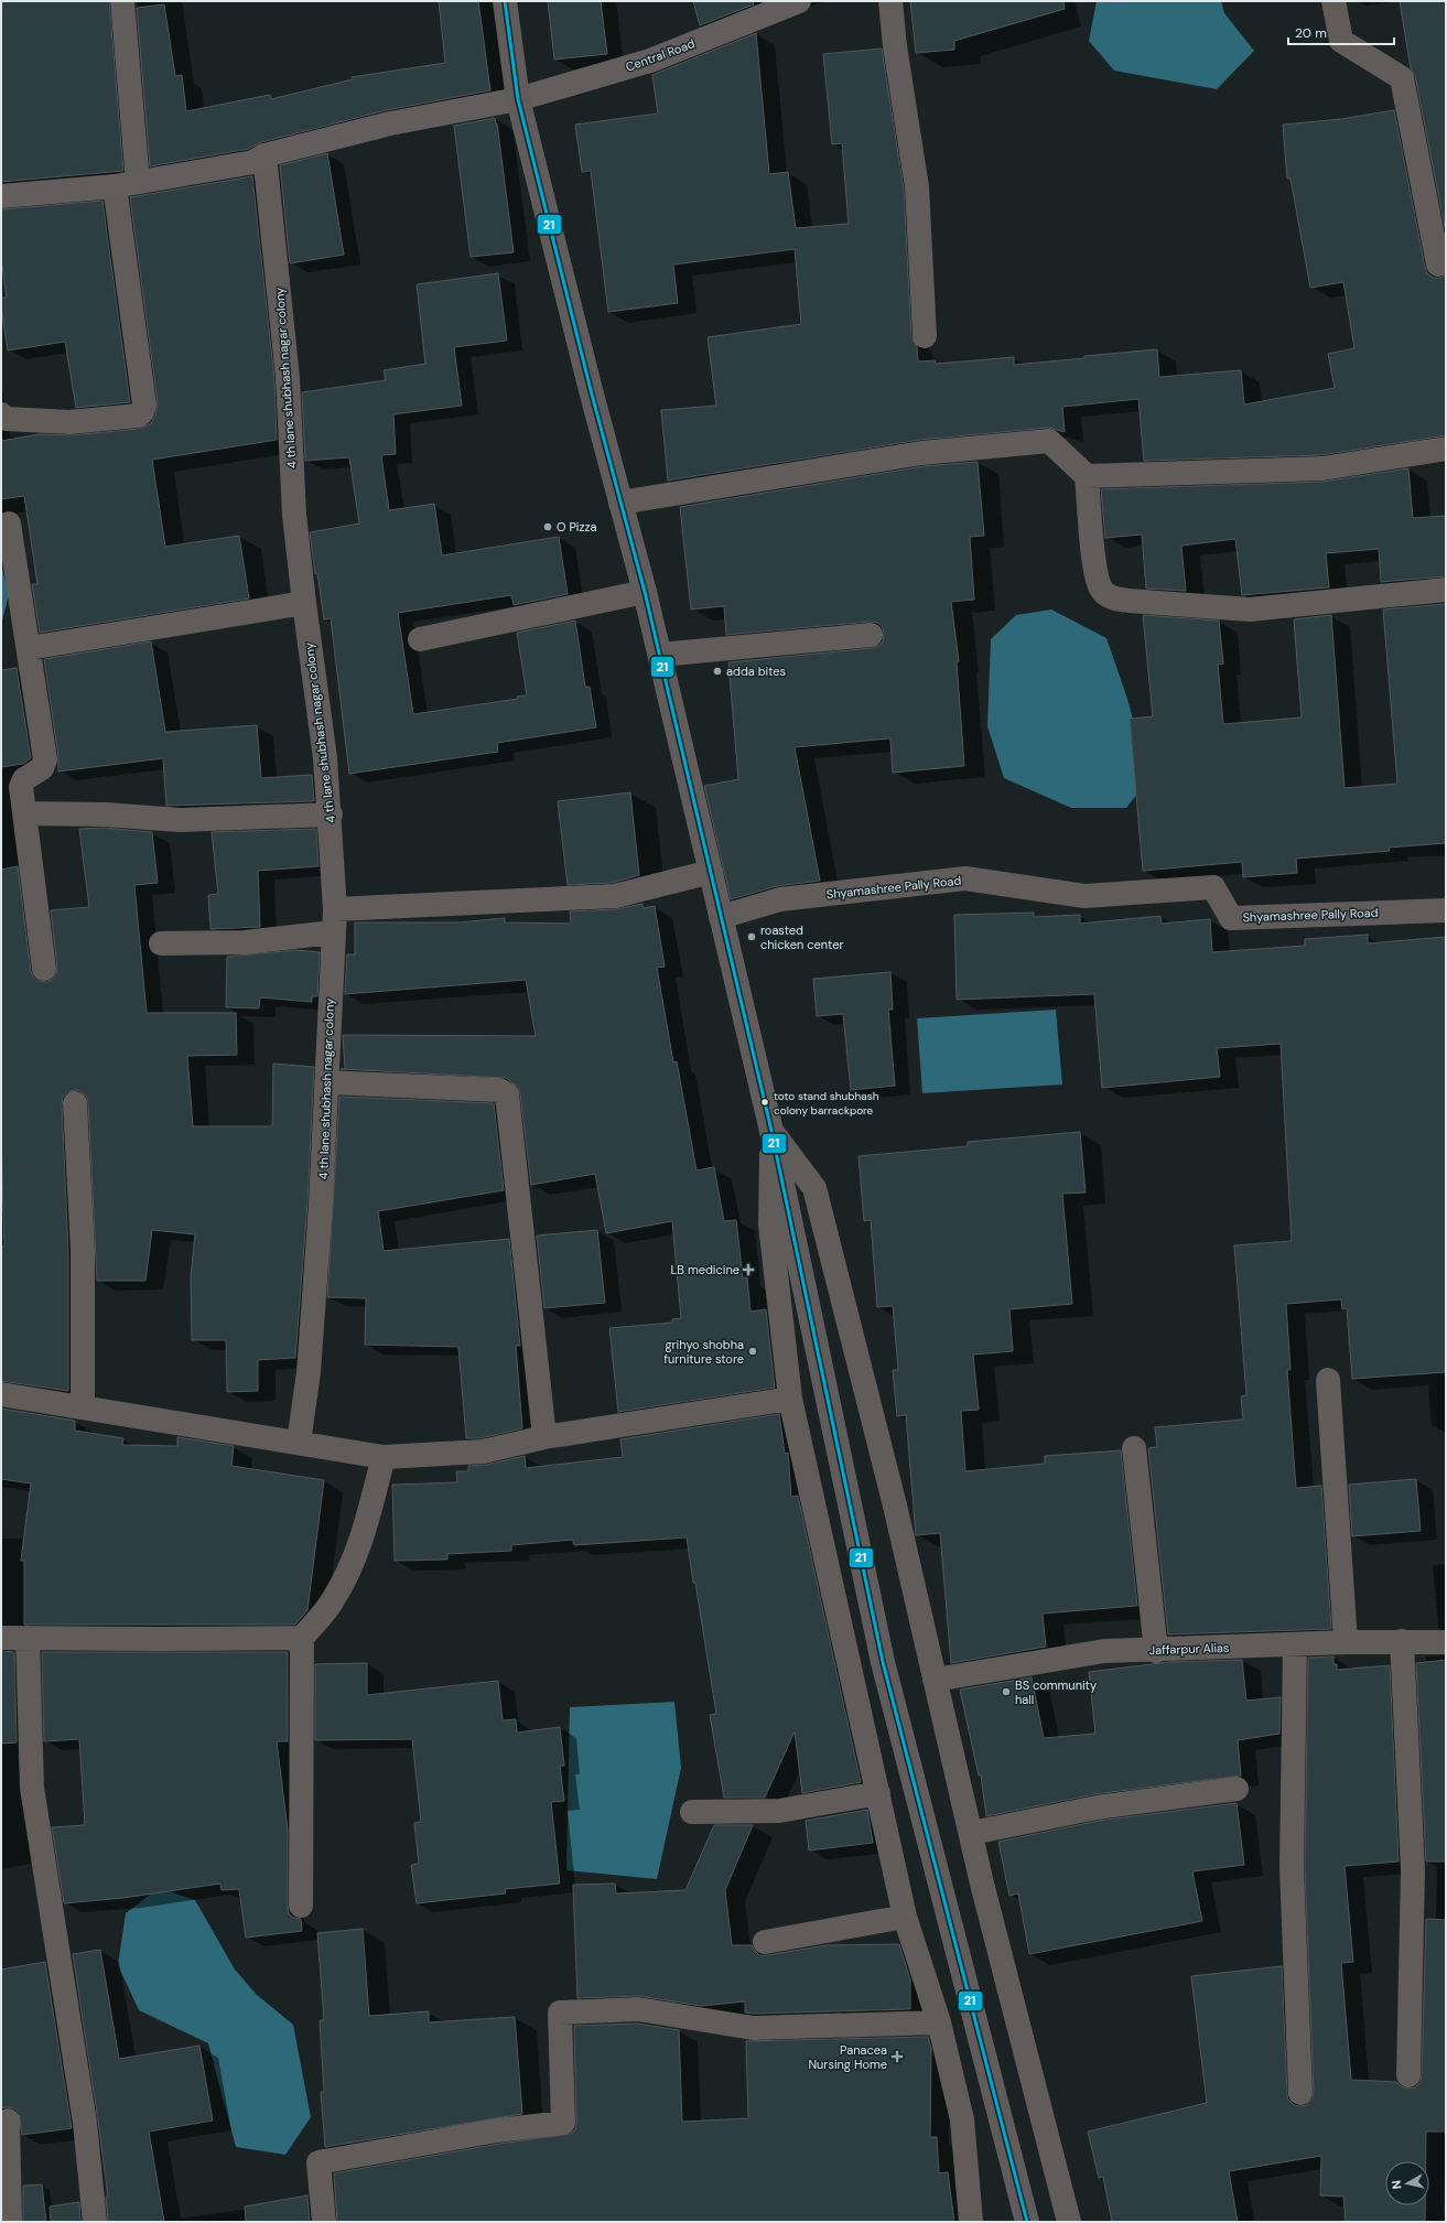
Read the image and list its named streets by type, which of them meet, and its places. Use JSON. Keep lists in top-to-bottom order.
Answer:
{
  "streets": {
    "street": [
      "Central Road",
      "4 th lane shubhash nagar colony",
      "Shyamashree Pally Road",
      "Jaffarpur Alias"
    ]
  },
  "crossings": [
    ["Central Road", "4 th lane shubhash nagar colony"]
  ],
  "places": {
    "other": [
      "O Pizza",
      "adda bites",
      "roasted chicken center",
      "toto stand shubhash colony barrackpore",
      "grihyo shobha furniture store",
      "BS community hall"
    ],
    "health": ["LB medicine", "Panacea Nursing Home"]
  },
  "lines": ["transit line 21"],
  "scale_bar": "20 m",
  "north": "left"
}
